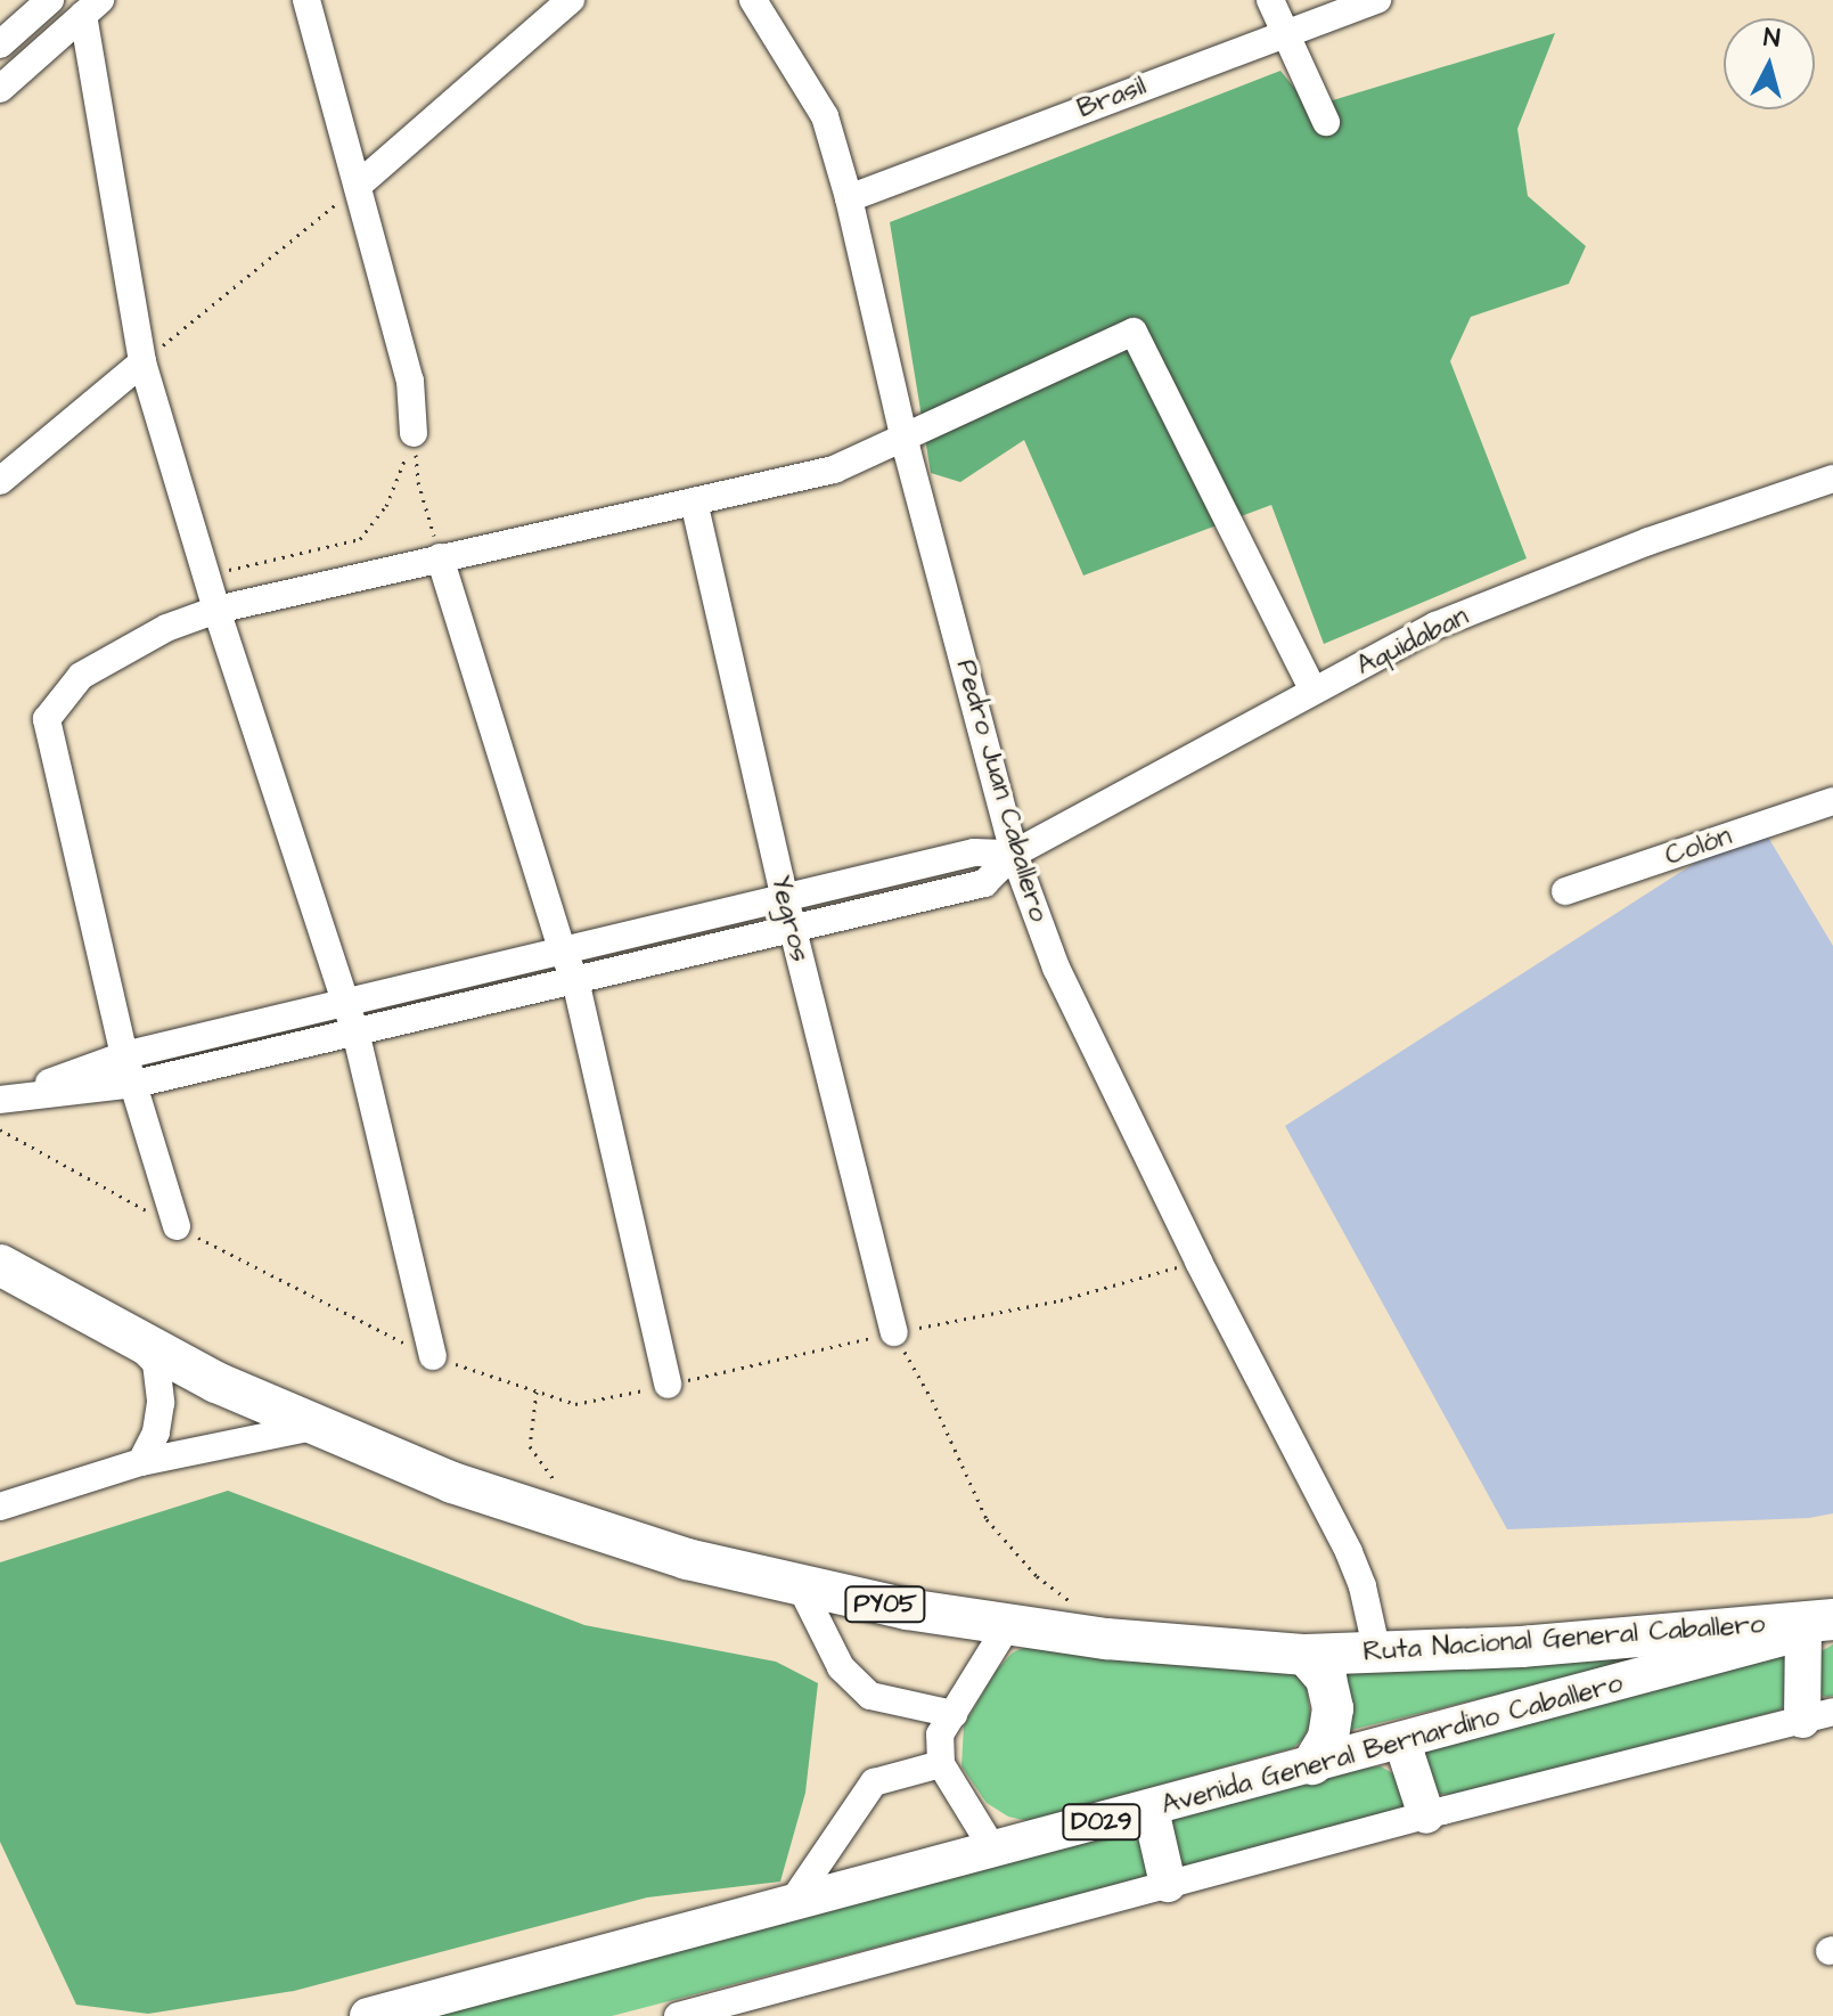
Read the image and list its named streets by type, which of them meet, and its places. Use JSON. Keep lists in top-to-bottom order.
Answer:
{
  "streets": {
    "highway": ["PY05", "Ruta Nacional General Caballero"],
    "main road": ["Avenida General Bernardino Caballero", "D029"],
    "street": [
      "Brasil",
      "Aquidaban",
      "Pedro Juan Caballero",
      "Colón",
      "Yegros"
    ]
  },
  "crossings": [
    ["Brasil", "Pedro Juan Caballero"],
    ["Aquidaban", "Pedro Juan Caballero"],
    ["Pedro Juan Caballero", "Ruta Nacional General Caballero"],
    ["Ruta Nacional General Caballero", "Avenida General Bernardino Caballero"]
  ],
  "north": "top"
}
